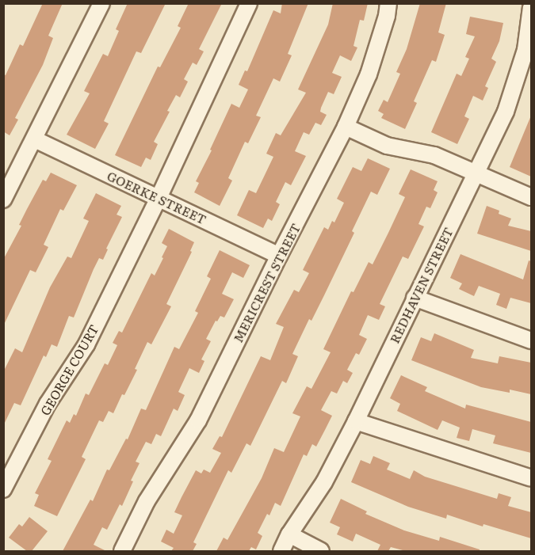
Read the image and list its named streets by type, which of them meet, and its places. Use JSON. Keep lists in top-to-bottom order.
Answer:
{
  "streets": {
    "street": [
      "GOERKE STREET",
      "MERICREST STREET",
      "REDHAVEN STREET",
      "GEORGE COURT"
    ]
  },
  "crossings": [
    ["GOERKE STREET", "MERICREST STREET"],
    ["GOERKE STREET", "GEORGE COURT"]
  ]
}
